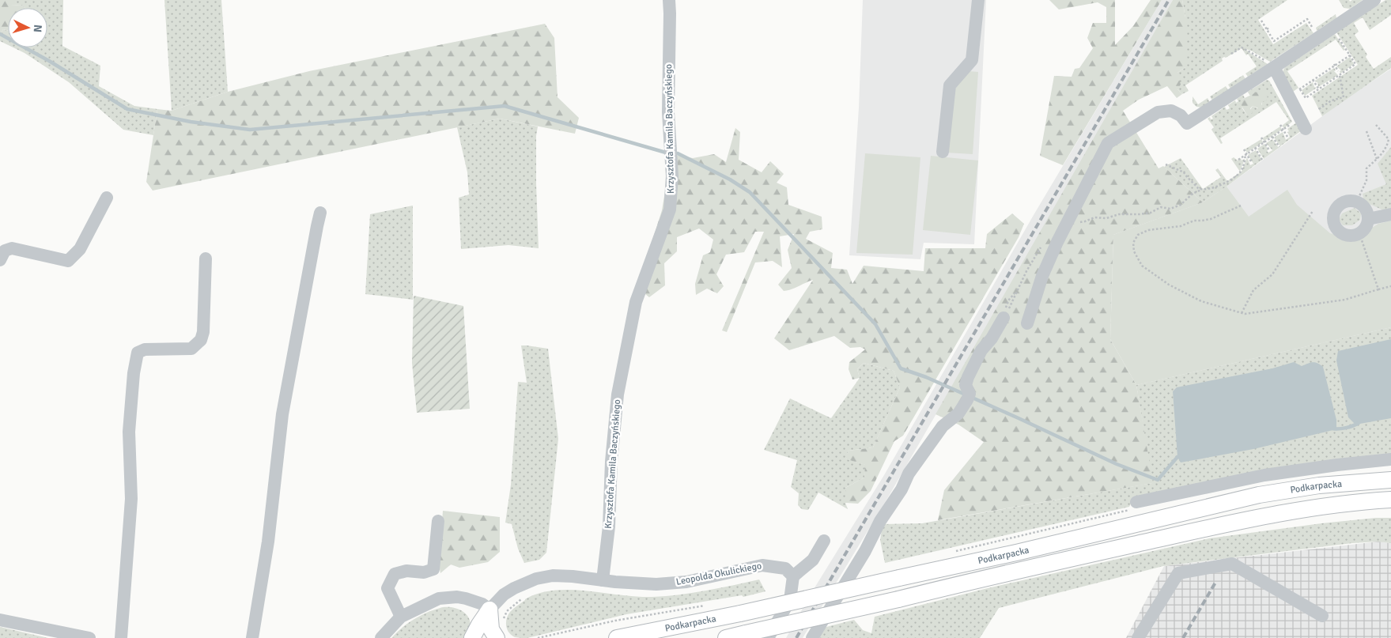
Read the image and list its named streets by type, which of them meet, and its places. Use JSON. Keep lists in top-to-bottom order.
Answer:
{
  "streets": {
    "main road": ["Podkarpacka"],
    "street": ["Krzysztofa Kamila Baczyńskiego", "Leopolda Okulickiego"]
  },
  "crossings": [
    ["Krzysztofa Kamila Baczyńskiego", "Leopolda Okulickiego"]
  ],
  "north": "right"
}
